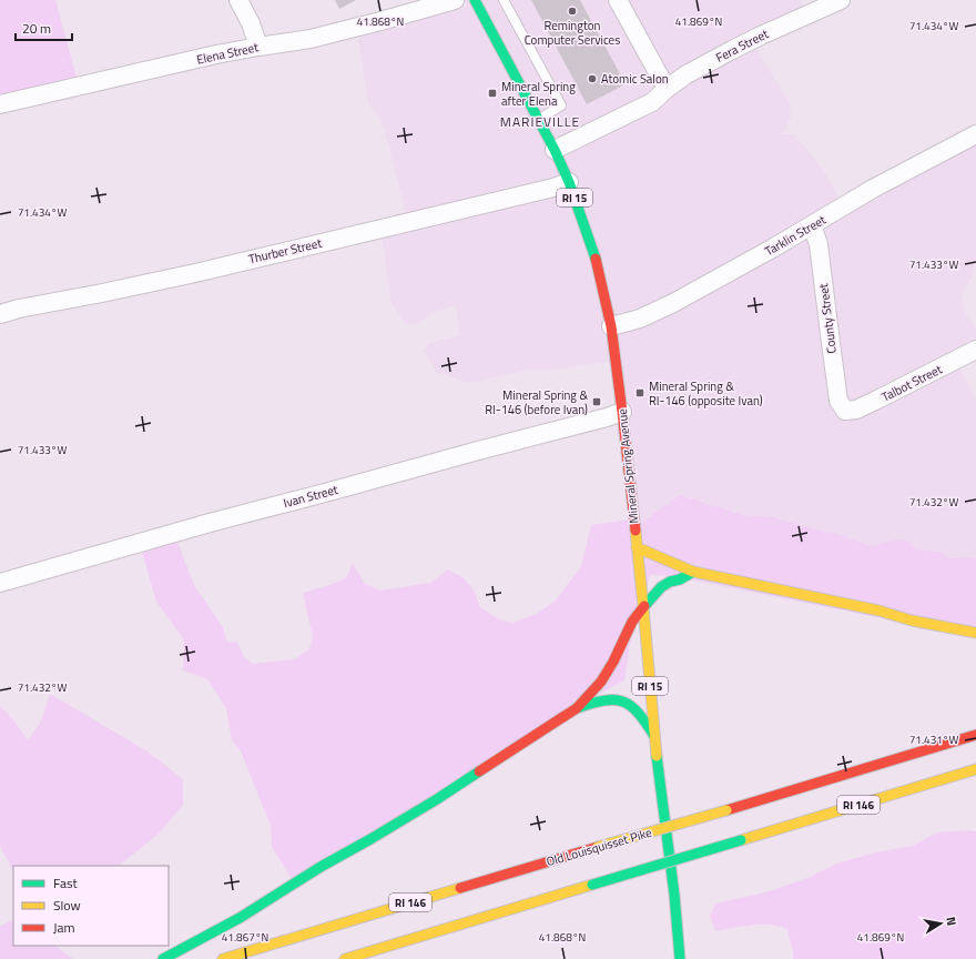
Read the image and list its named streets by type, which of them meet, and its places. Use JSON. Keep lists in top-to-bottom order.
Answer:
{
  "streets": {
    "main road": [
      "RI 15",
      "Mineral Spring Avenue",
      "RI 146",
      "Old Louisquisset Pike"
    ],
    "street": [
      "Fera Street",
      "Elena Street",
      "Tarklin Street",
      "Thurber Street",
      "County Street",
      "Talbot Street",
      "Ivan Street"
    ]
  },
  "crossings": [
    ["Fera Street", "Mineral Spring Avenue"],
    ["Tarklin Street", "County Street"],
    ["Tarklin Street", "Mineral Spring Avenue"],
    ["Thurber Street", "Mineral Spring Avenue"],
    ["County Street", "Talbot Street"],
    ["Mineral Spring Avenue", "Ivan Street"]
  ],
  "districts": ["MARIEVILLE"],
  "places": {
    "other": ["Remington Computer Services", "Atomic Salon"],
    "transit": ["Mineral Spring after Elena", "Mineral Spring & RI-146 (opposite Ivan)", "Mineral Spring & RI-146 (before Ivan)"]
  },
  "legend": ["Fast", "Slow", "Jam"],
  "scale_bar": "20 m",
  "north": "right",
  "coordinates": [
    "41.868°N",
    "41.869°N",
    "71.434°W",
    "71.433°W",
    "71.432°W",
    "71.431°W",
    "41.867°N"
  ]
}
